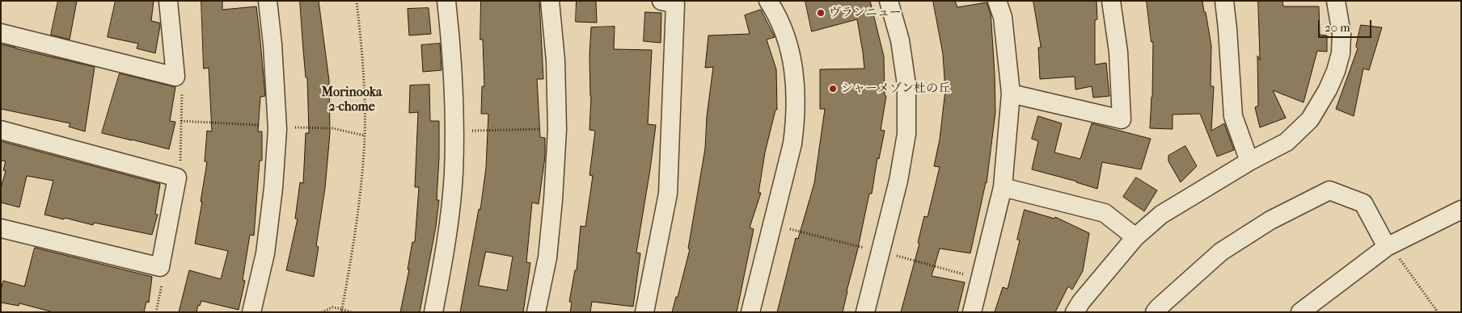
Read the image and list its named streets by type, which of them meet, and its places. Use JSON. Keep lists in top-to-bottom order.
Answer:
{
  "districts": ["Morinooka 2-chome"],
  "places": ["ヴランニュー", "シャーメゾン杜の丘"],
  "scale_bar": "20 m"
}
